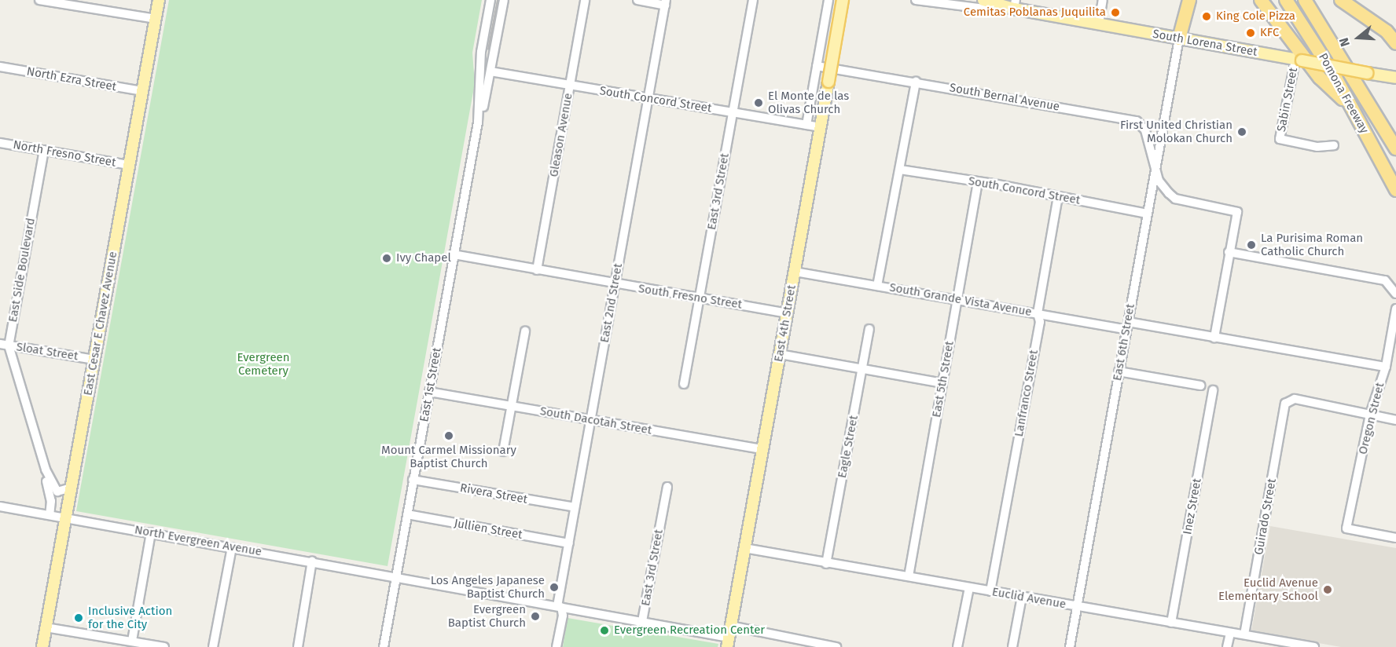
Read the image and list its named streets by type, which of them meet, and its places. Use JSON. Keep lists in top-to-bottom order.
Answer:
{
  "streets": {
    "highway": ["Pomona Freeway"],
    "main road": ["South Lorena Street", "East Cesar E Chavez Avenue", "East 4th Street"],
    "street": [
      "North Ezra Street",
      "South Bernal Avenue",
      "South Concord Street",
      "Sabin Street",
      "Gleason Avenue",
      "North Fresno Street",
      "East 3rd Street",
      "East Side Boulevard",
      "South Fresno Street",
      "South Grande Vista Avenue",
      "East 2nd Street",
      "East 6th Street",
      "Sloat Street",
      "East 5th Street",
      "East 1st Street",
      "Lanfranco Street",
      "Oregon Street",
      "South Dacotah Street",
      "Eagle Street",
      "Rivera Street",
      "Inez Street",
      "Guirado Street",
      "Jullien Street",
      "North Evergreen Avenue",
      "Euclid Avenue"
    ]
  },
  "crossings": [
    ["South Lorena Street", "Sabin Street"],
    ["South Lorena Street", "East 6th Street"],
    ["North Ezra Street", "East Cesar E Chavez Avenue"],
    ["South Bernal Avenue", "East 6th Street"],
    ["South Concord Street", "Gleason Avenue"],
    ["South Concord Street", "East 3rd Street"],
    ["South Concord Street", "East 2nd Street"],
    ["South Concord Street", "East 4th Street"],
    ["South Concord Street", "East 6th Street"],
    ["South Concord Street", "East 5th Street"],
    ["South Concord Street", "East 1st Street"],
    ["South Concord Street", "Lanfranco Street"],
    ["Gleason Avenue", "South Fresno Street"],
    ["North Fresno Street", "East Side Boulevard"],
    ["North Fresno Street", "East Cesar E Chavez Avenue"],
    ["East 3rd Street", "South Fresno Street"],
    ["East 3rd Street", "North Evergreen Avenue"],
    ["East Side Boulevard", "East Cesar E Chavez Avenue"],
    ["East Side Boulevard", "Sloat Street"],
    ["East Side Boulevard", "North Evergreen Avenue"],
    ["South Fresno Street", "East 2nd Street"],
    ["South Fresno Street", "East 4th Street"],
    ["South Fresno Street", "East 1st Street"],
    ["South Grande Vista Avenue", "East 4th Street"],
    ["South Grande Vista Avenue", "East 6th Street"],
    ["South Grande Vista Avenue", "East 5th Street"],
    ["South Grande Vista Avenue", "Lanfranco Street"],
    ["South Grande Vista Avenue", "Oregon Street"],
    ["East 2nd Street", "South Dacotah Street"],
    ["East 2nd Street", "Rivera Street"],
    ["East 2nd Street", "Jullien Street"],
    ["East 2nd Street", "North Evergreen Avenue"],
    ["East Cesar E Chavez Avenue", "Sloat Street"],
    ["East Cesar E Chavez Avenue", "North Evergreen Avenue"],
    ["East 4th Street", "South Dacotah Street"],
    ["East 4th Street", "North Evergreen Avenue"],
    ["East 4th Street", "Euclid Avenue"],
    ["East 6th Street", "Euclid Avenue"],
    ["East 5th Street", "Euclid Avenue"],
    ["East 1st Street", "South Dacotah Street"],
    ["East 1st Street", "Rivera Street"],
    ["East 1st Street", "Jullien Street"],
    ["East 1st Street", "North Evergreen Avenue"],
    ["Lanfranco Street", "Euclid Avenue"],
    ["Oregon Street", "Guirado Street"],
    ["Eagle Street", "Euclid Avenue"],
    ["Inez Street", "Euclid Avenue"],
    ["Guirado Street", "Euclid Avenue"]
  ],
  "parks": ["Evergreen Cemetery"],
  "places": [
    "Cemitas Poblanas Juquilita",
    "King Cole Pizza",
    "KFC",
    "El Monte de las Olivas Church",
    "First United Christian Molokan Church",
    "La Purisima Roman Catholic Church",
    "Ivy Chapel",
    "Mount Carmel Missionary Baptist Church",
    "Los Angeles Japanese Baptist Church",
    "Euclid Avenue Elementary School",
    "Evergreen Baptist Church",
    "Inclusive Action for the City",
    "Evergreen Recreation Center"
  ],
  "north": "left"
}
